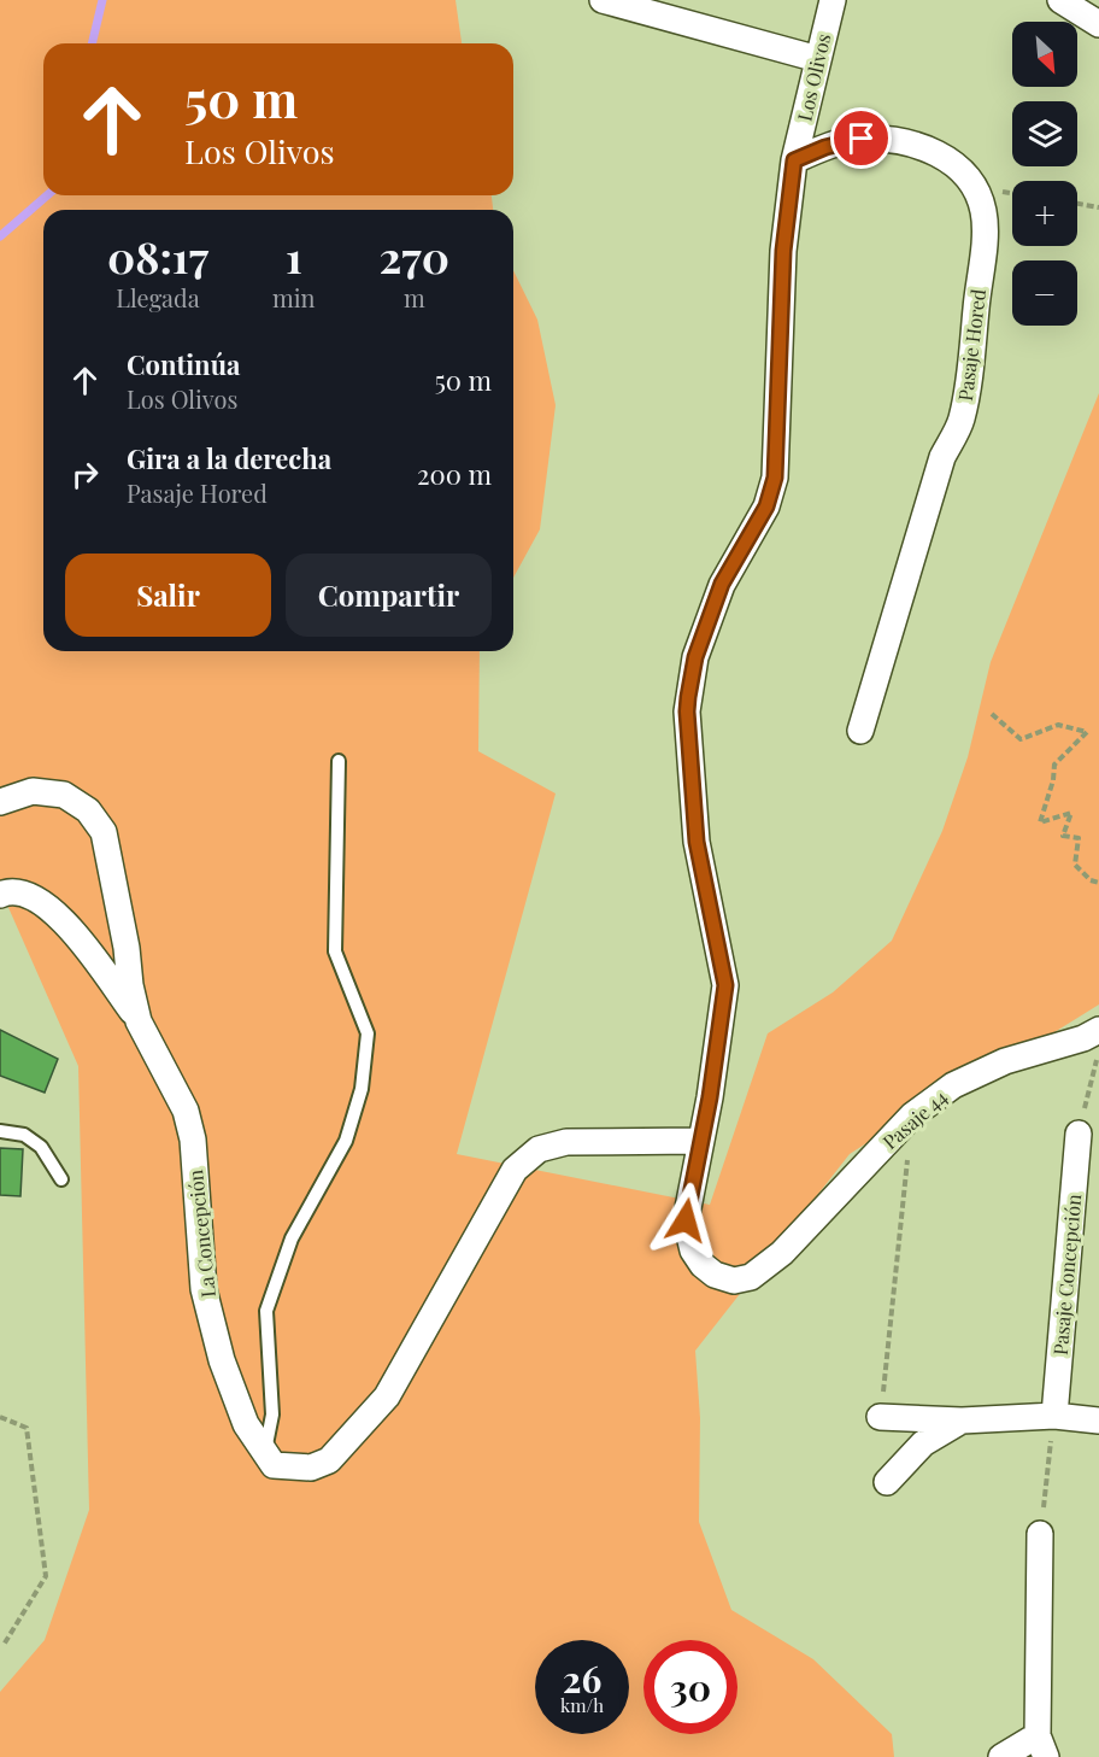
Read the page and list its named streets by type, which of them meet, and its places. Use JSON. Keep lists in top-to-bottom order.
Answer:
{
  "streets": {
    "street": [
      "Los Olivos",
      "Pasaje Hored",
      "Pasaje 44",
      "La Concepción",
      "Pasaje Concepción"
    ]
  },
  "crossings": [
    ["Los Olivos", "Pasaje Hored"],
    ["Los Olivos", "Pasaje 44"]
  ],
  "north": "bottom right",
  "page": {
    "map_buttons": ["+", "−"],
    "turn": ["50 m", "Los Olivos"],
    "eta": [
      "08:17",
      "Llegada",
      "1",
      "min",
      "270",
      "m"
    ],
    "list": [
      {
        "name": "Continúa",
        "note": "Los Olivos",
        "value": "50 m"
      },
      {
        "name": "Gira a la derecha",
        "note": "Pasaje Hored",
        "value": "200 m"
      }
    ],
    "buttons": ["Salir", "Compartir"],
    "speed": "26 km/h",
    "limit": "30"
  }
}
